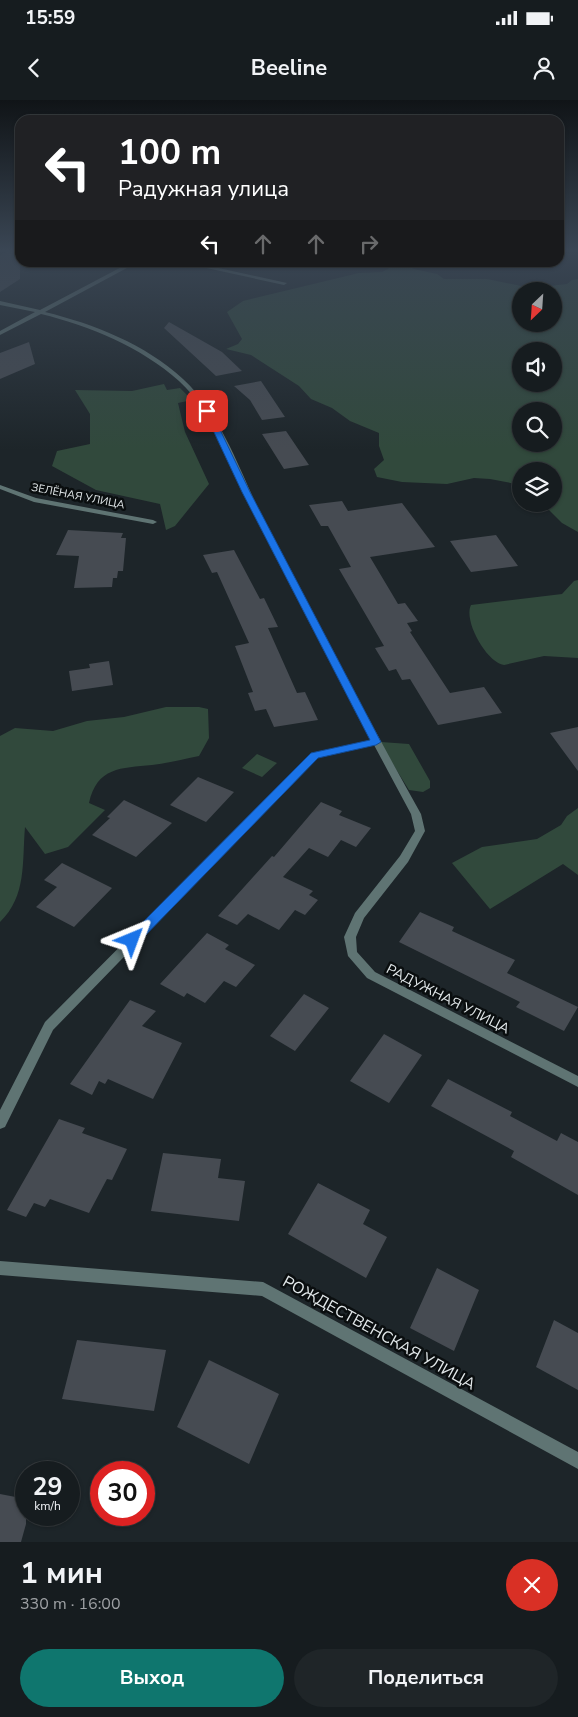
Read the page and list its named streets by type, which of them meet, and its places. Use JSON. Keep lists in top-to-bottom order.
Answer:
{
  "streets": {
    "street": ["ЗЕЛЁНАЯ УЛИЦА", "РАДУЖНАЯ УЛИЦА", "РОЖДЕСТВЕНСКАЯ УЛИЦА"]
  },
  "north": "bottom left",
  "page": {
    "status": "15:59",
    "header": "Beeline",
    "turn": ["100 m", "Радужная улица"],
    "speed": "29 km/h",
    "limit": "30",
    "heading": ["1 мин", "330 m · 16:00"],
    "buttons": ["Выход", "Поделиться"]
  }
}
